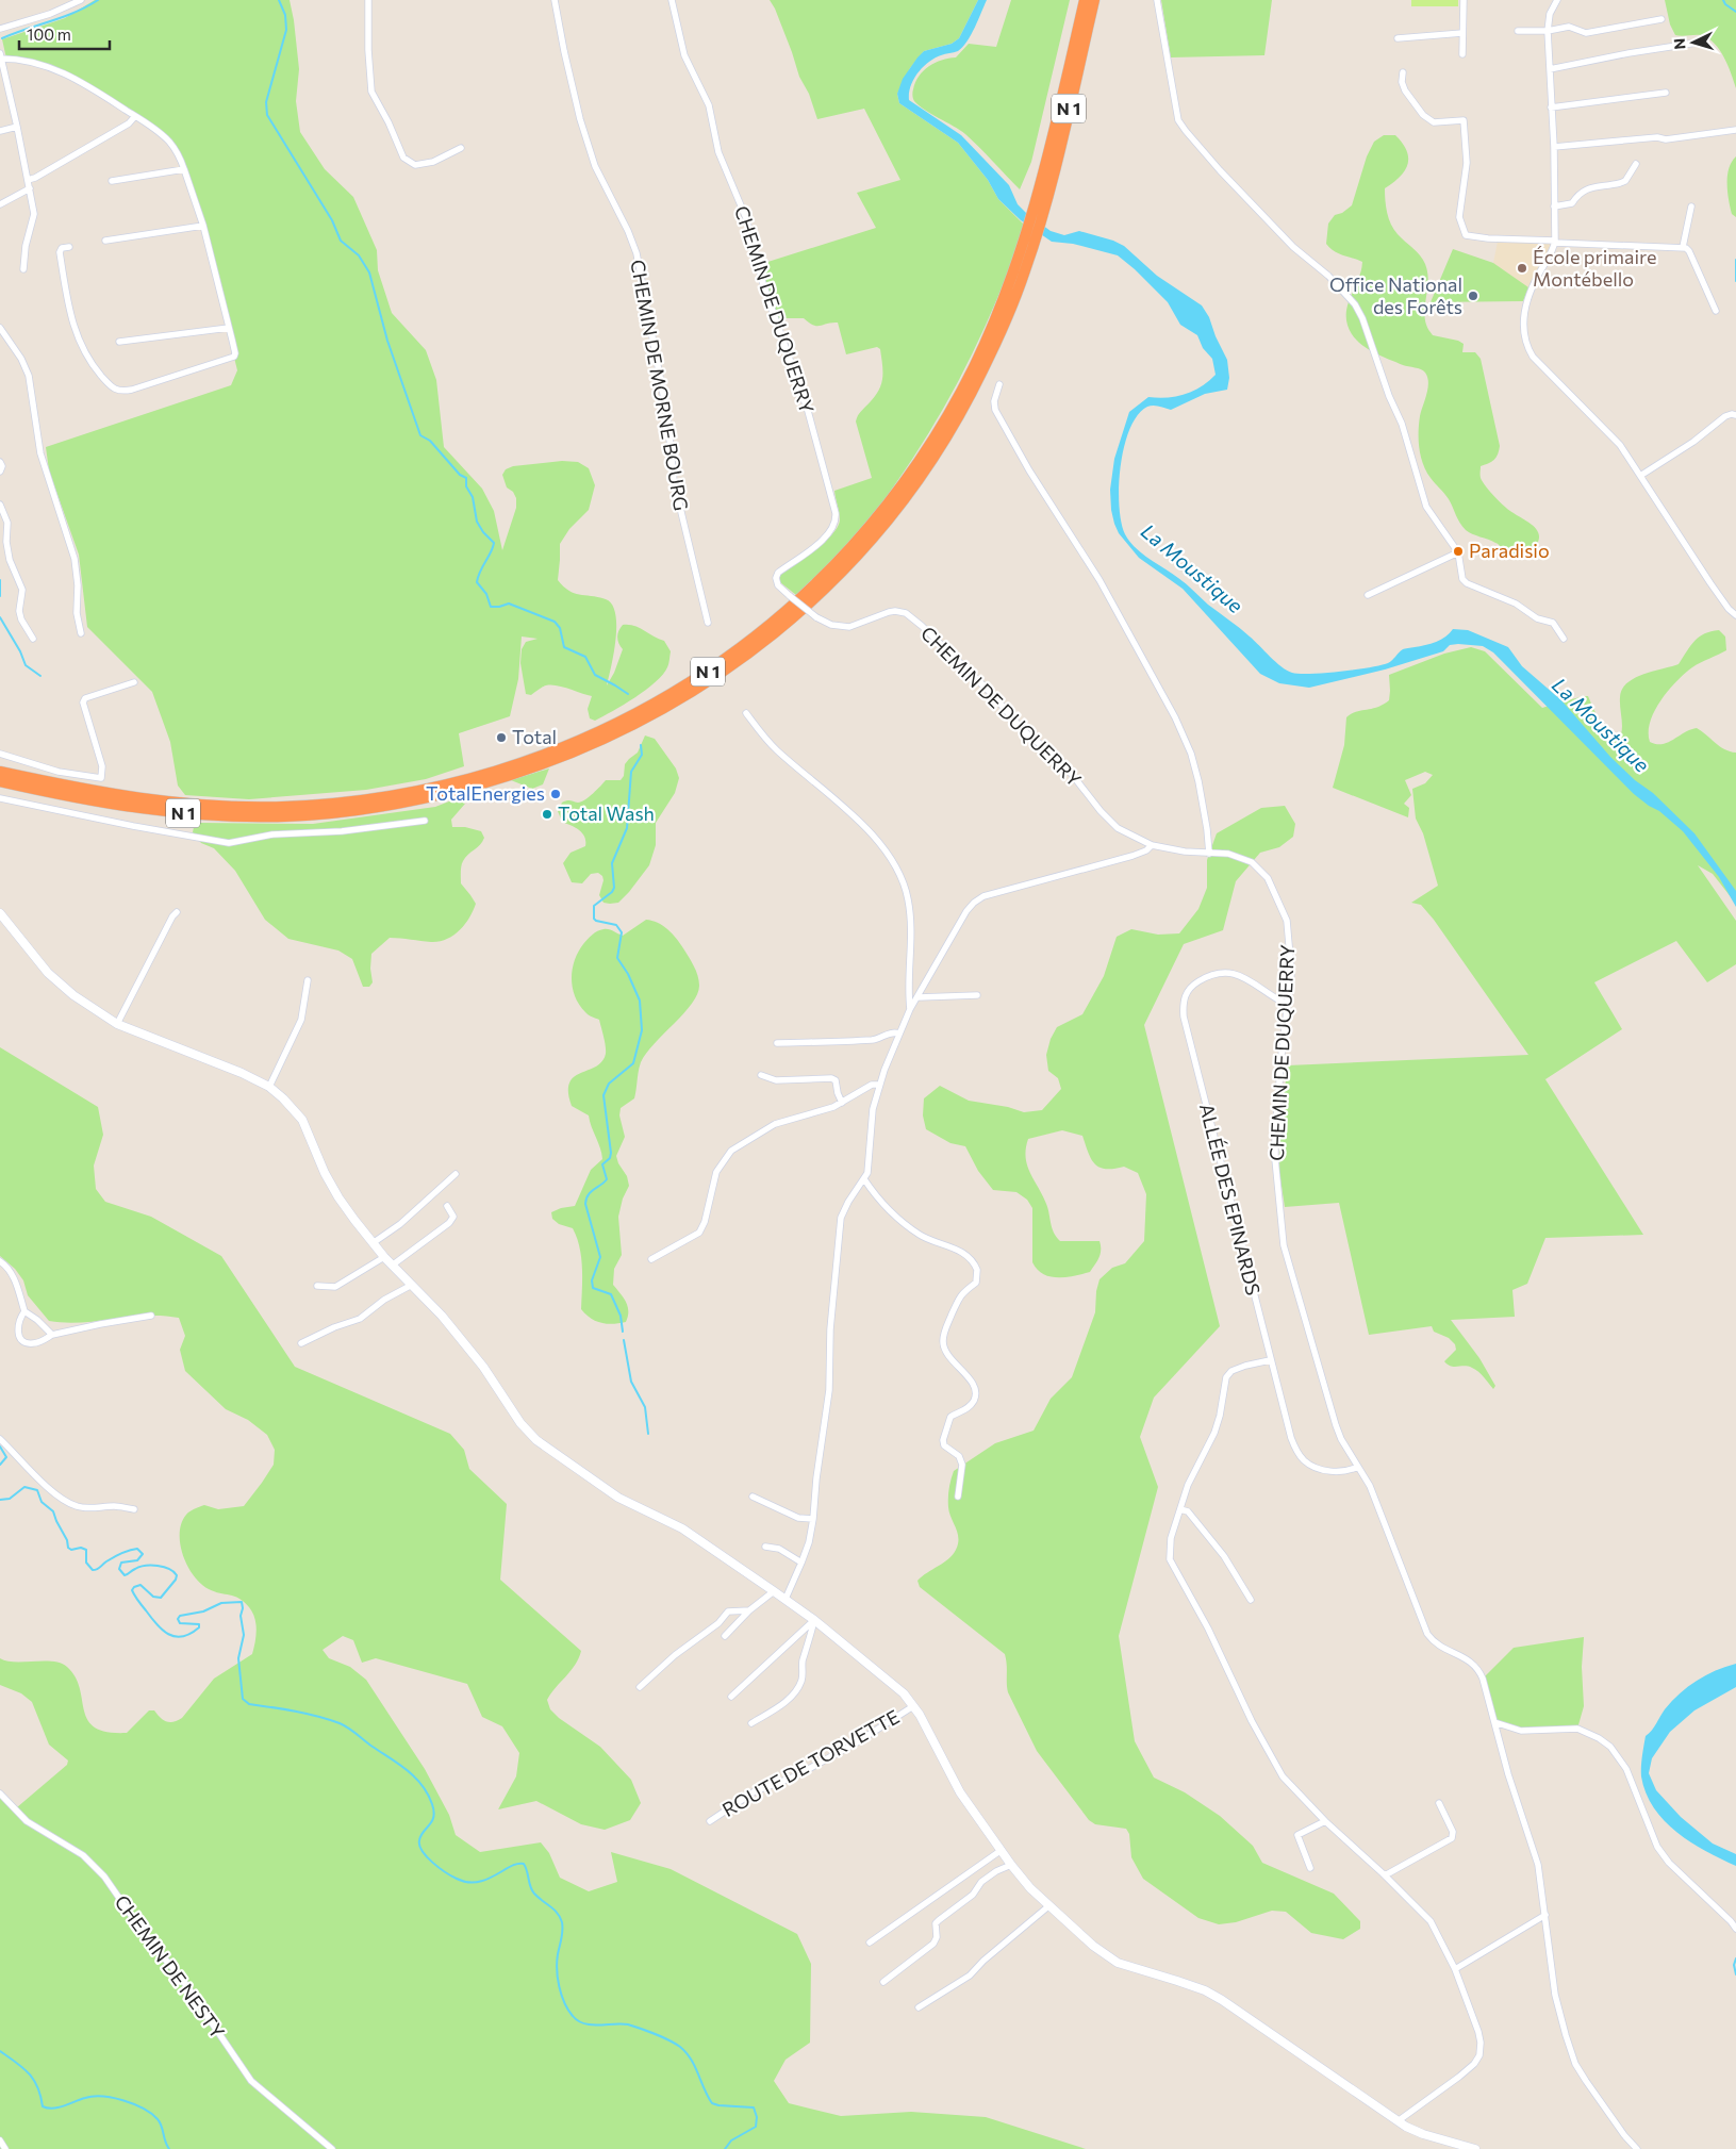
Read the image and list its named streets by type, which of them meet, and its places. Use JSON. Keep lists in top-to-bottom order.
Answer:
{
  "streets": {
    "highway": ["N 1"],
    "street": [
      "CHEMIN DE DUQUERRY",
      "CHEMIN DE MORNE BOURG",
      "ALLÉE DES EPINARDS",
      "ROUTE DE TORVETTE",
      "CHEMIN DE NESTY"
    ]
  },
  "crossings": [
    ["CHEMIN DE DUQUERRY", "ALLÉE DES EPINARDS"]
  ],
  "water": ["La Moustique"],
  "places": [
    "École primaire Montébello",
    "Office National des Forêts",
    "Paradisio",
    "Total",
    "TotalEnergies",
    "Total Wash"
  ],
  "scale_bar": "100 m",
  "north": "left"
}
